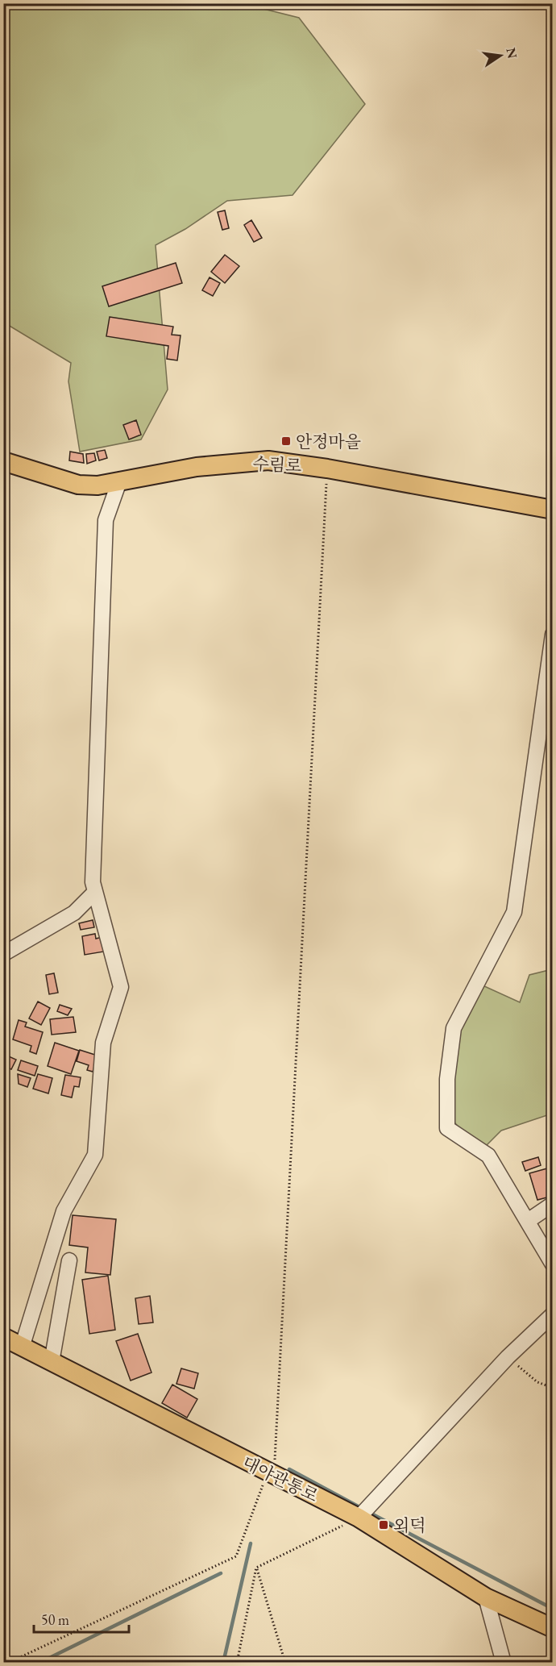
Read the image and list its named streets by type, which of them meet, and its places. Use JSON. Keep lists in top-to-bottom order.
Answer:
{
  "streets": {
    "main road": ["수림로", "대야관통로"]
  },
  "places": {
    "transit": ["안정마을", "외덕"]
  },
  "scale_bar": "50 m",
  "north": "right"
}
